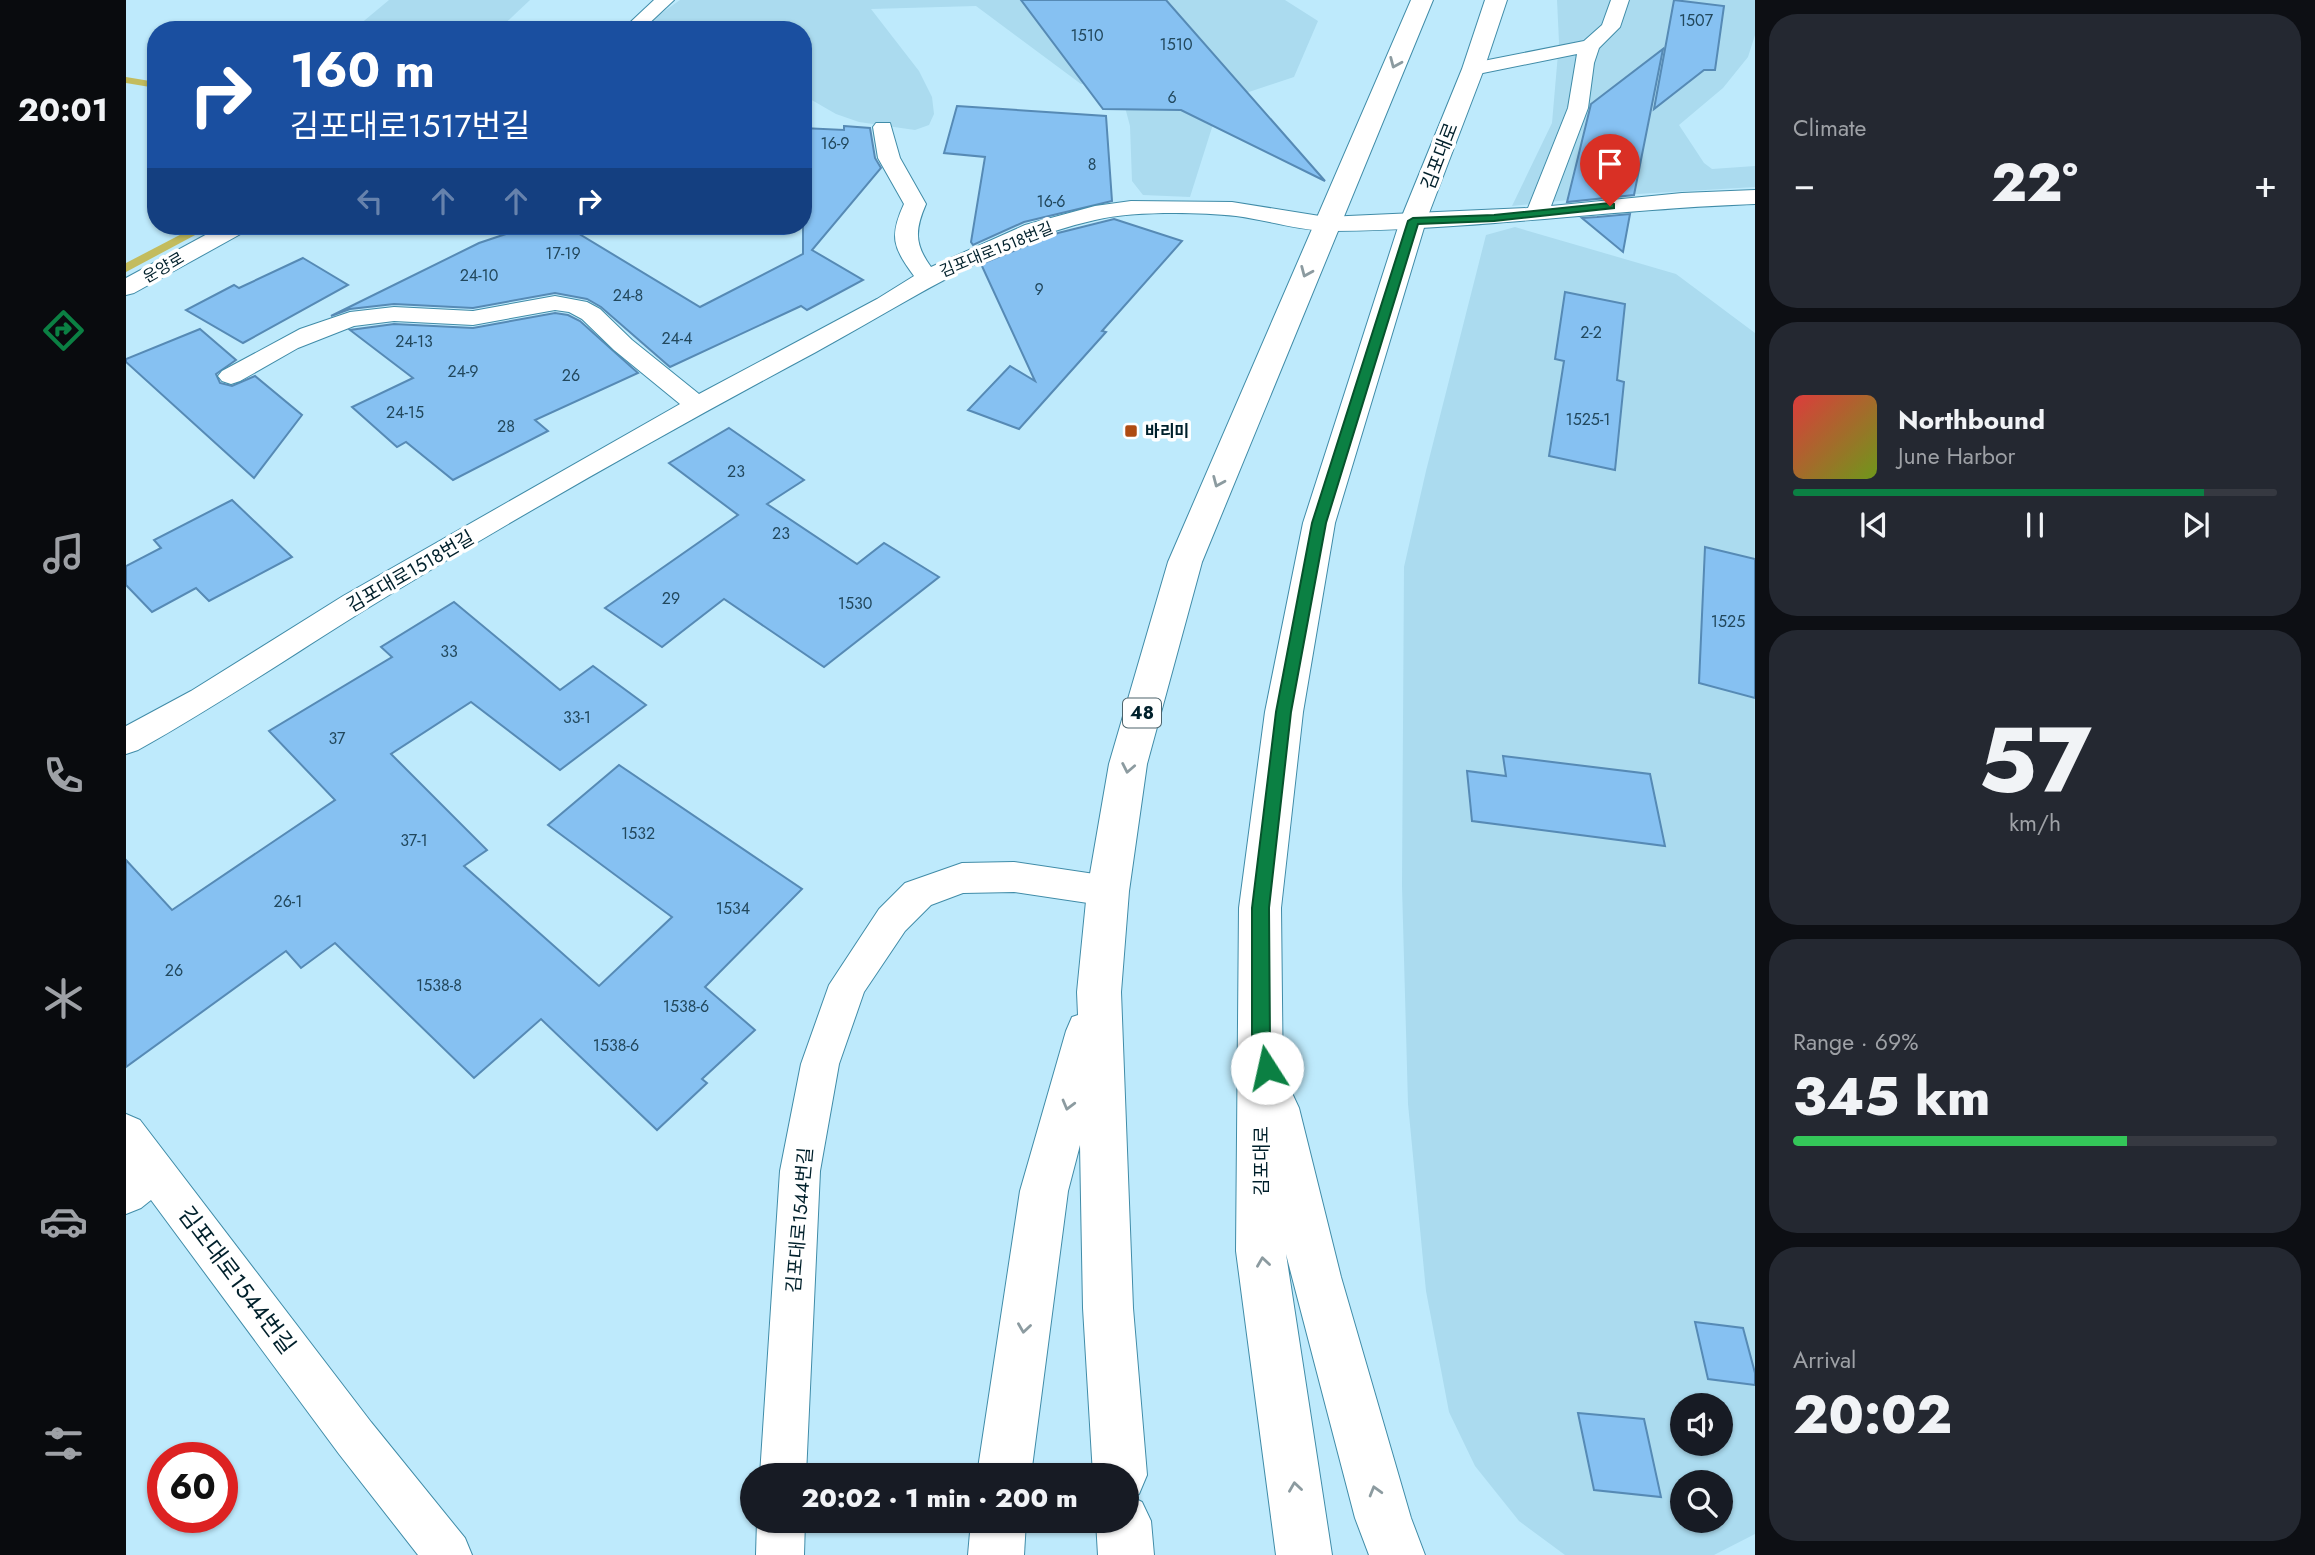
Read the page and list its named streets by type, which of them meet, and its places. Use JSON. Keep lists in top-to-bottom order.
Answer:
{
  "streets": {
    "main road": ["김포대로", "48"],
    "lane": ["김포대로1518번길", "운양로", "김포대로1544번길"]
  },
  "crossings": [
    ["김포대로", "김포대로1518번길"],
    ["김포대로1518번길", "48"],
    ["48", "김포대로1544번길"]
  ],
  "places": {
    "transit": ["바리미"]
  },
  "house_numbers": [
    "1507",
    "1510",
    "1510",
    "6",
    "16-9",
    "8",
    "16-6",
    "17-19",
    "24-10",
    "9",
    "24-8",
    "2-2",
    "24-4",
    "24-13",
    "24-9",
    "26",
    "24-15",
    "1525-1",
    "28",
    "23",
    "23",
    "29",
    "1530",
    "1525",
    "33",
    "33-1",
    "37",
    "1532",
    "37-1",
    "26-1",
    "1534",
    "26",
    "1538-8",
    "1538-6",
    "1538-6"
  ],
  "page": {
    "tabs": "20:01",
    "tile": [
      "Climate",
      ["57", "km/h"],
      ["Range · 69%", "345 km"],
      ["Arrival", "20:02"]
    ],
    "turn": ["160 m", "김포대로1517번길"],
    "heat": ["−", "22°", "+"],
    "song": ["Northbound", "June Harbor"],
    "limit": "60",
    "trip": "20:02 · 1 min · 200 m"
  }
}
